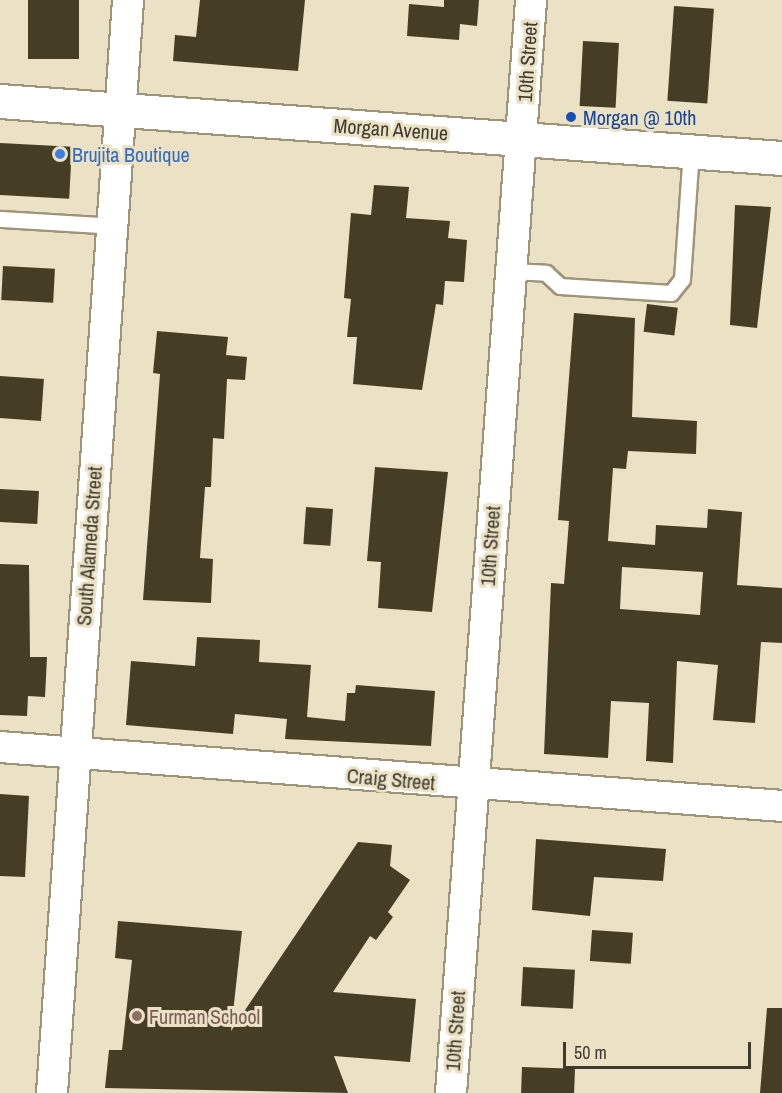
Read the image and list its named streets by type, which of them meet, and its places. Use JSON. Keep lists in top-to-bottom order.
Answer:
{
  "streets": {
    "main road": ["Morgan Avenue"],
    "street": ["10th Street", "South Alameda Street", "Craig Street"]
  },
  "crossings": [
    ["10th Street", "Morgan Avenue"],
    ["10th Street", "Craig Street"],
    ["Morgan Avenue", "South Alameda Street"],
    ["South Alameda Street", "Craig Street"]
  ],
  "places": ["Morgan @ 10th", "Brujita Boutique", "Furman School"],
  "scale_bar": "50 m"
}
